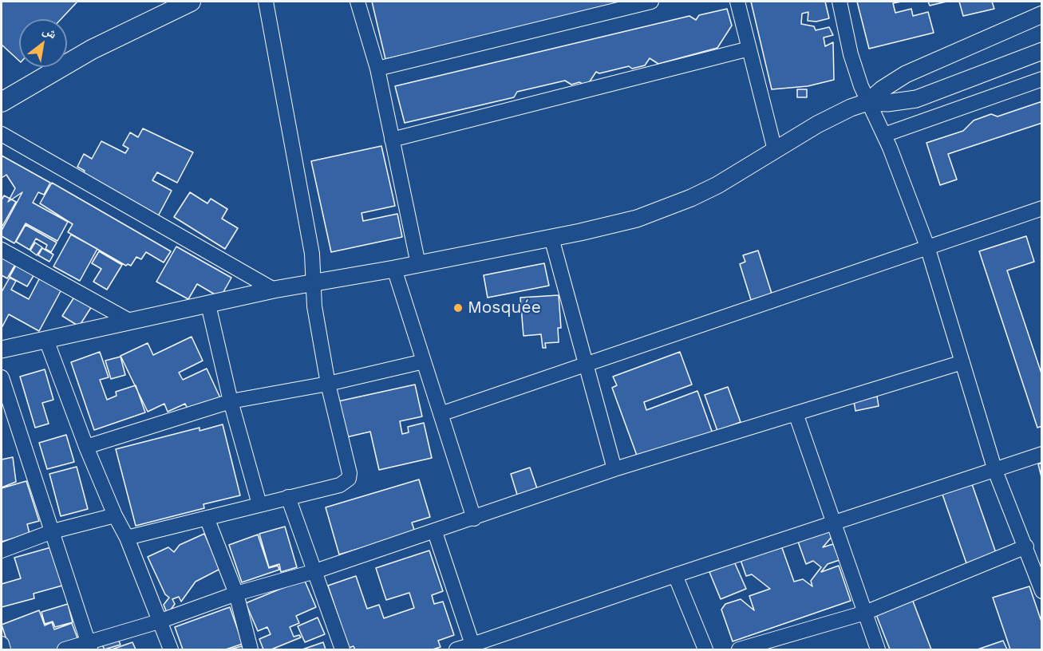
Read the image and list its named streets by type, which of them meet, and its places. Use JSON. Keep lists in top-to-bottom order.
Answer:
{
  "places": ["Mosquée"],
  "north": "top right"
}
